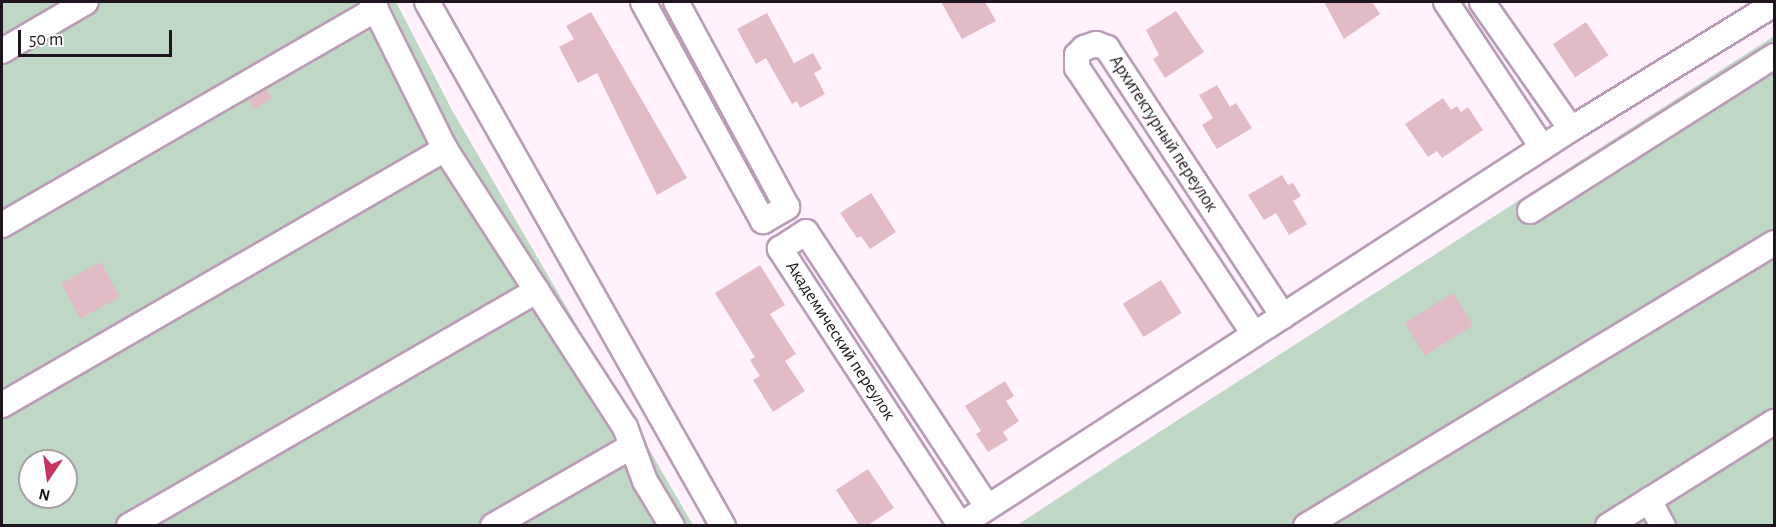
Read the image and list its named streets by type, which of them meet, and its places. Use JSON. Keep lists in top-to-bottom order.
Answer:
{
  "streets": {
    "street": ["Архитектурный переулок", "Академический переулок"]
  },
  "scale_bar": "50 m",
  "north": "bottom"
}
